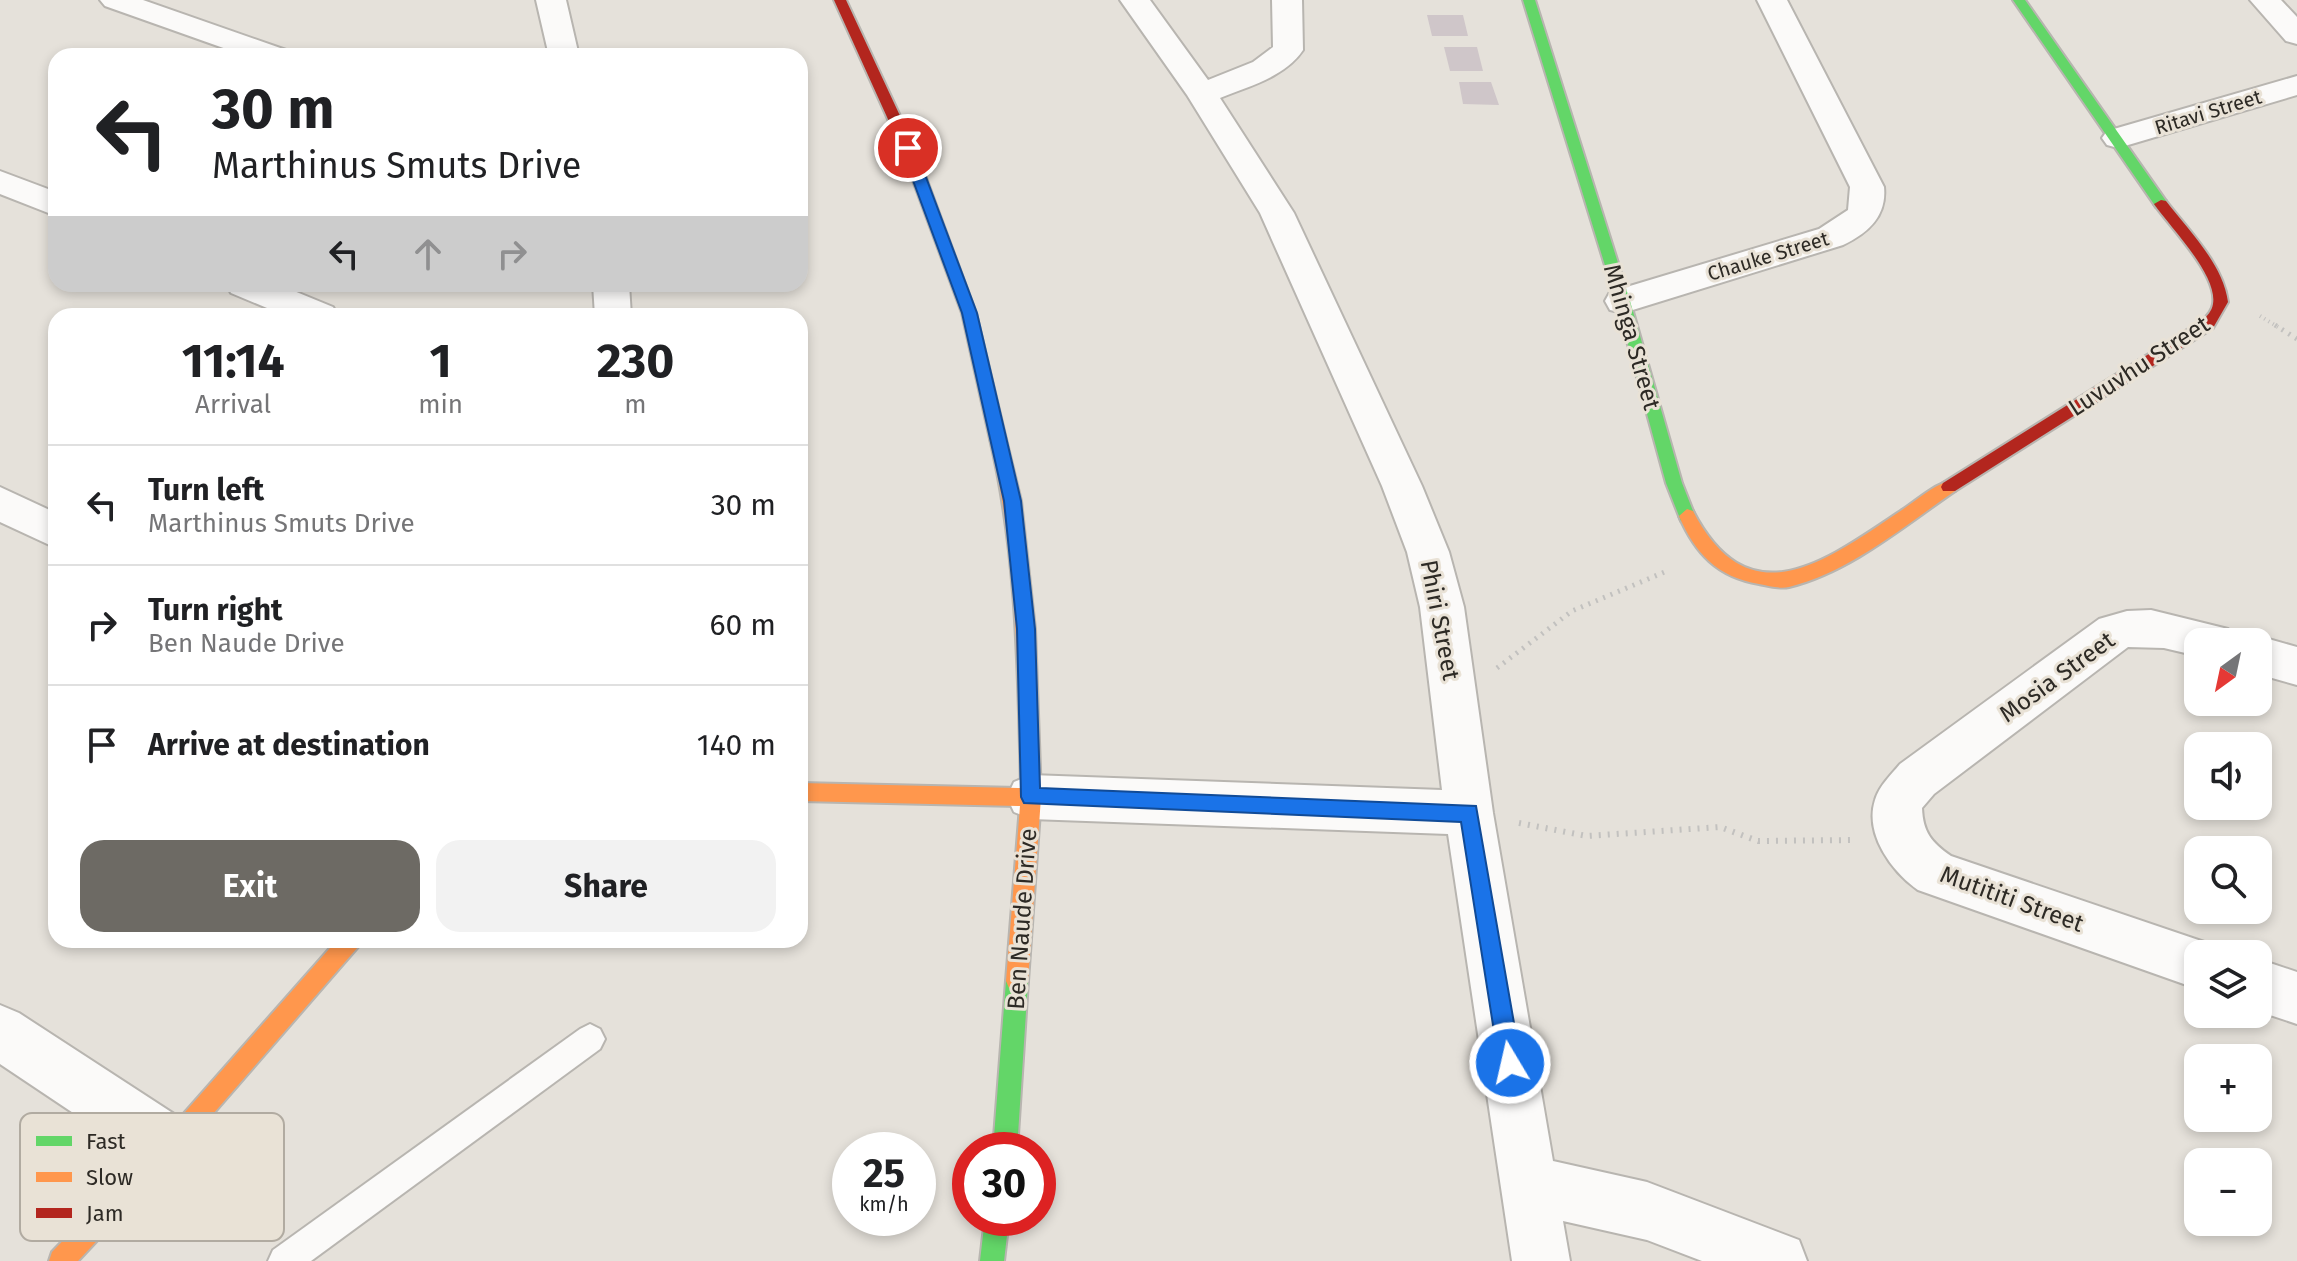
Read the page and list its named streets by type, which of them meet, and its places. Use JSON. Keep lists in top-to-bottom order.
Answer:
{
  "streets": {
    "street": [
      "Ritavi Street",
      "Chauke Street",
      "Mhinga Street",
      "Luvuvhu Street",
      "Phiri Street",
      "Mosia Street",
      "Mutititi Street",
      "Ben Naude Drive"
    ]
  },
  "crossings": [
    ["Ritavi Street", "Luvuvhu Street"],
    ["Chauke Street", "Mhinga Street"],
    ["Mhinga Street", "Luvuvhu Street"],
    ["Mosia Street", "Mutititi Street"]
  ],
  "legend": ["Fast", "Slow", "Jam"],
  "north": "bottom left",
  "page": {
    "turn": ["30 m", "Marthinus Smuts Drive"],
    "eta": [
      "11:14",
      "Arrival",
      "1",
      "min",
      "230",
      "m"
    ],
    "list": [
      {
        "name": "Turn left",
        "note": "Marthinus Smuts Drive",
        "value": "30 m"
      },
      {
        "name": "Turn right",
        "note": "Ben Naude Drive",
        "value": "60 m"
      },
      {
        "name": "Arrive at destination",
        "value": "140 m"
      }
    ],
    "map_buttons": ["+", "−"],
    "buttons": ["Exit", "Share"],
    "speed": "25 km/h",
    "limit": "30"
  }
}
